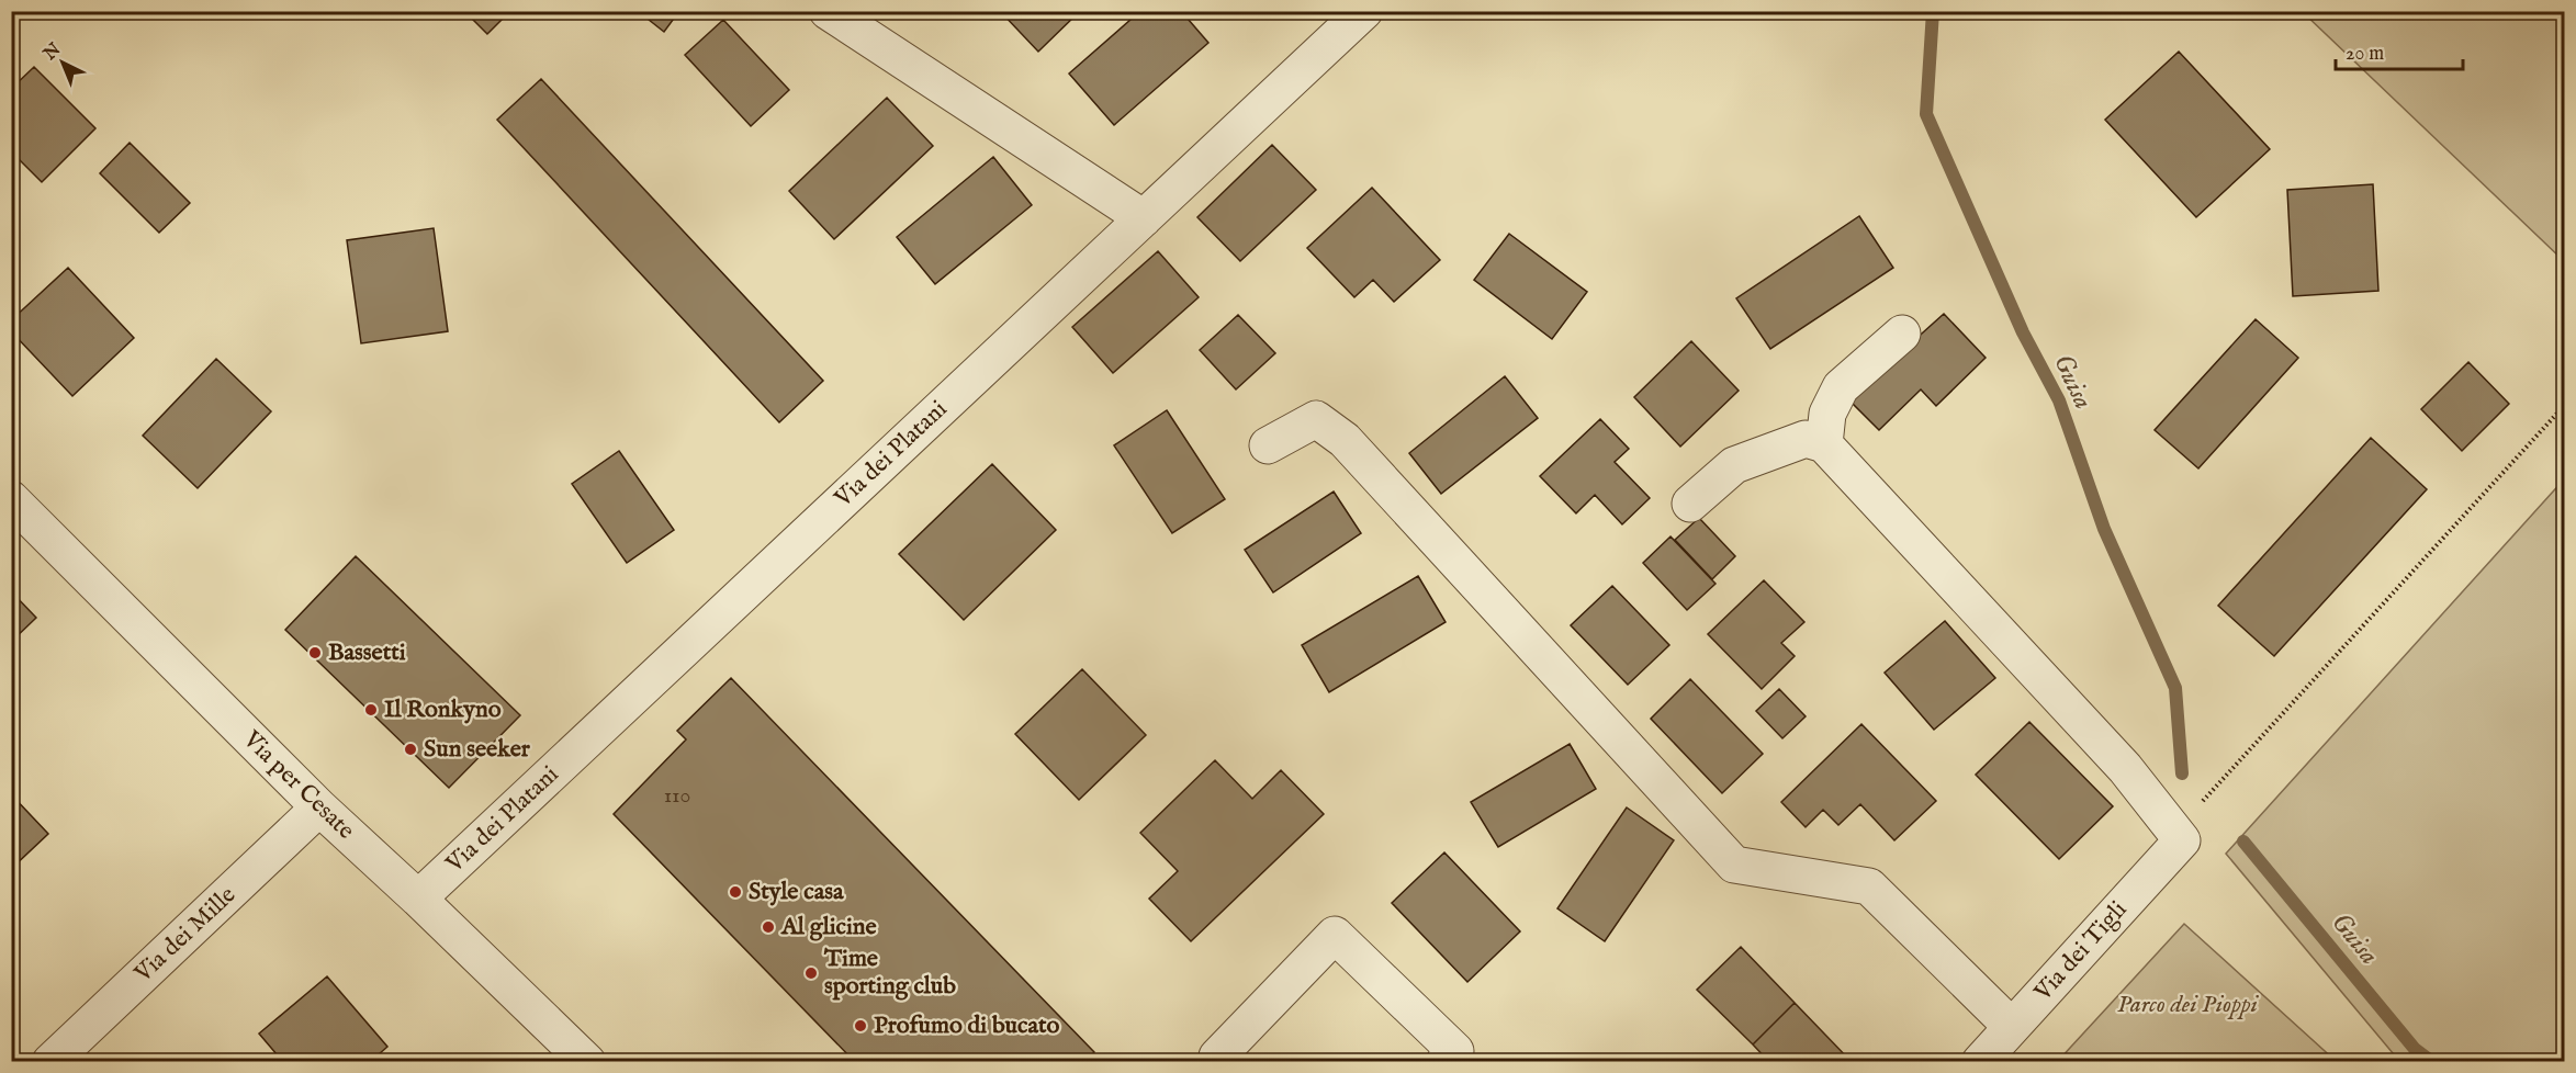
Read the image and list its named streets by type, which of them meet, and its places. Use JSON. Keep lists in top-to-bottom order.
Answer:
{
  "streets": {
    "street": [
      "Via dei Platani",
      "Via per Cesate",
      "Via dei Mille",
      "Via dei Tigli"
    ]
  },
  "crossings": [
    ["Via dei Platani", "Via per Cesate"],
    ["Via per Cesate", "Via dei Mille"]
  ],
  "water": ["Guisa"],
  "parks": ["Parco dei Pioppi"],
  "places": [
    "Bassetti",
    "Il Ronkyno",
    "Sun seeker",
    "Style casa",
    "Al glicine",
    "Time sporting club",
    "Profumo di bucato"
  ],
  "house_numbers": ["110"],
  "scale_bar": "20 m",
  "north": "top left"
}
